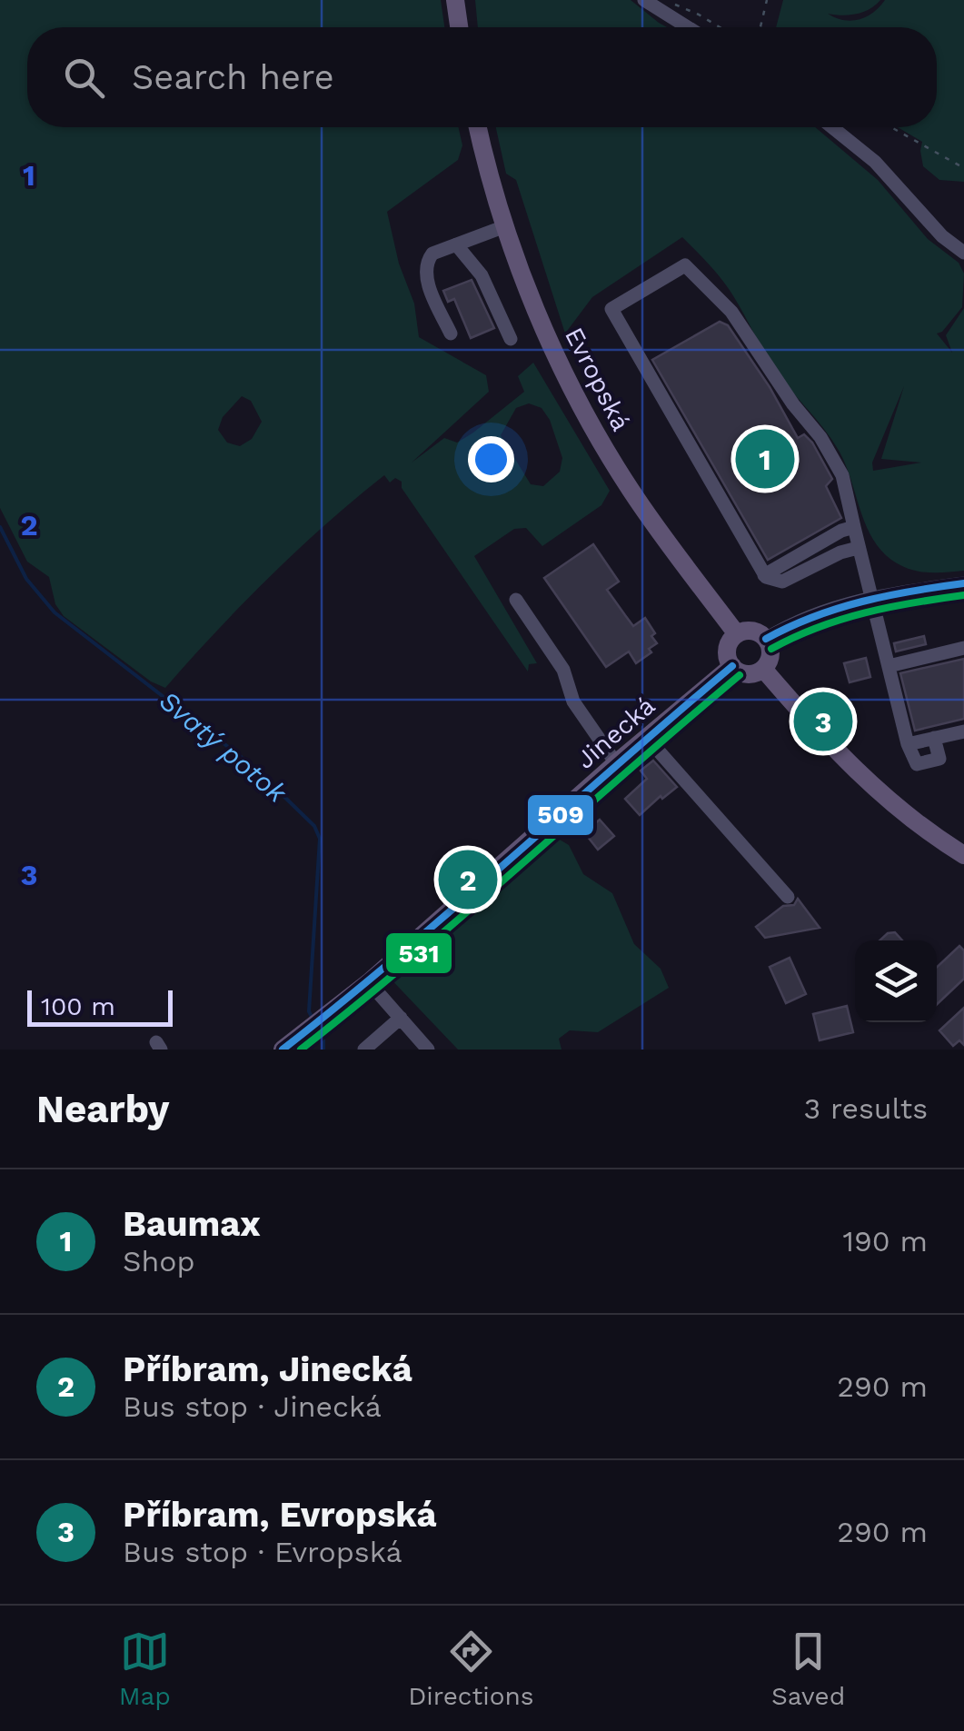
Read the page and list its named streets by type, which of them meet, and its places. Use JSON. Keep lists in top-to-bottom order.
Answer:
{
  "streets": {
    "main road": ["Evropská", "Jinecká"]
  },
  "crossings": [
    ["Evropská", "Jinecká"]
  ],
  "water": ["Svatý potok"],
  "lines": ["transit line 509", "transit line 531"],
  "scale_bar": "100 m",
  "page": {
    "search": "Search here",
    "pins": ["1", "3", "2"],
    "scale": "100 m",
    "heading": ["Nearby", "3 results"],
    "list": [
      {
        "mark": "1",
        "name": "Baumax",
        "note": "Shop",
        "value": "190 m"
      },
      {
        "mark": "2",
        "name": "Příbram, Jinecká",
        "note": "Bus stop · Jinecká",
        "value": "290 m"
      },
      {
        "mark": "3",
        "name": "Příbram, Evropská",
        "note": "Bus stop · Evropská",
        "value": "290 m"
      }
    ],
    "nav": ["Map", "Directions", "Saved"]
  },
  "grid": {
    "rows": ["1", "2", "3"]
  }
}
